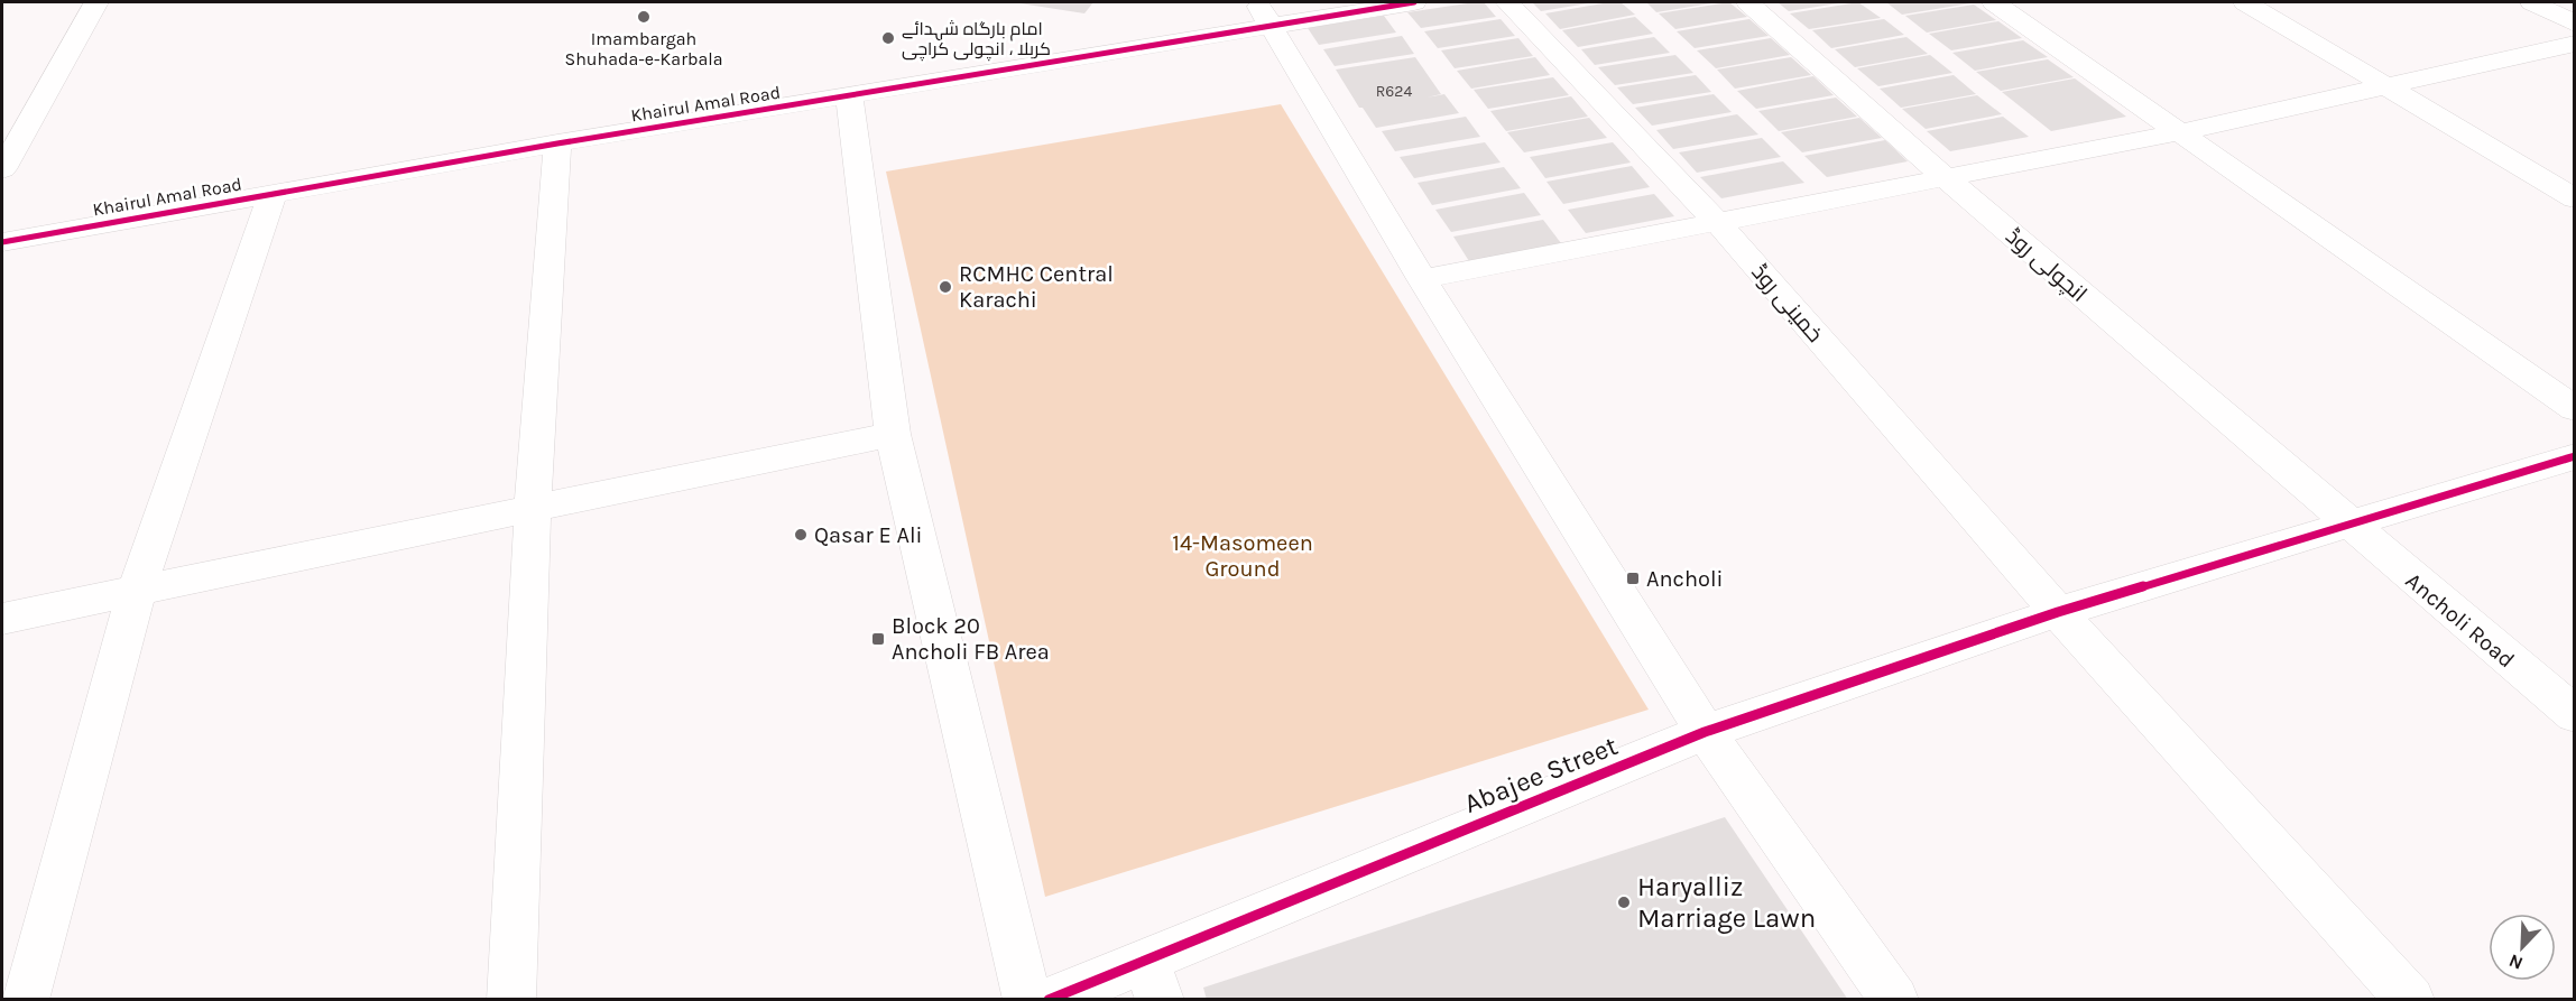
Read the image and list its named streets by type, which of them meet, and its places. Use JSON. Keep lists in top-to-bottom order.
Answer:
{
  "streets": {
    "street": [
      "Khairul Amal Road",
      "انچولی روڈ",
      "خمینی روڈ",
      "Ancholi Road",
      "Abajee Street"
    ]
  },
  "crossings": [
    ["انچولی روڈ", "Ancholi Road"],
    ["انچولی روڈ", "Abajee Street"],
    ["خمینی روڈ", "Abajee Street"],
    ["Ancholi Road", "Abajee Street"]
  ],
  "parks": ["14-Masomeen Ground"],
  "places": {
    "other": [
      "Imambargah Shuhada-e-Karbala",
      "امام بارگاہ شہدائے کربلا ، انچولی کراچی",
      "RCMHC Central Karachi",
      "Qasar E Ali",
      "Haryalliz Marriage Lawn"
    ],
    "transit": ["Ancholi", "Block 20 Ancholi FB Area"]
  },
  "house_numbers": ["R624"],
  "north": "bottom left"
}
